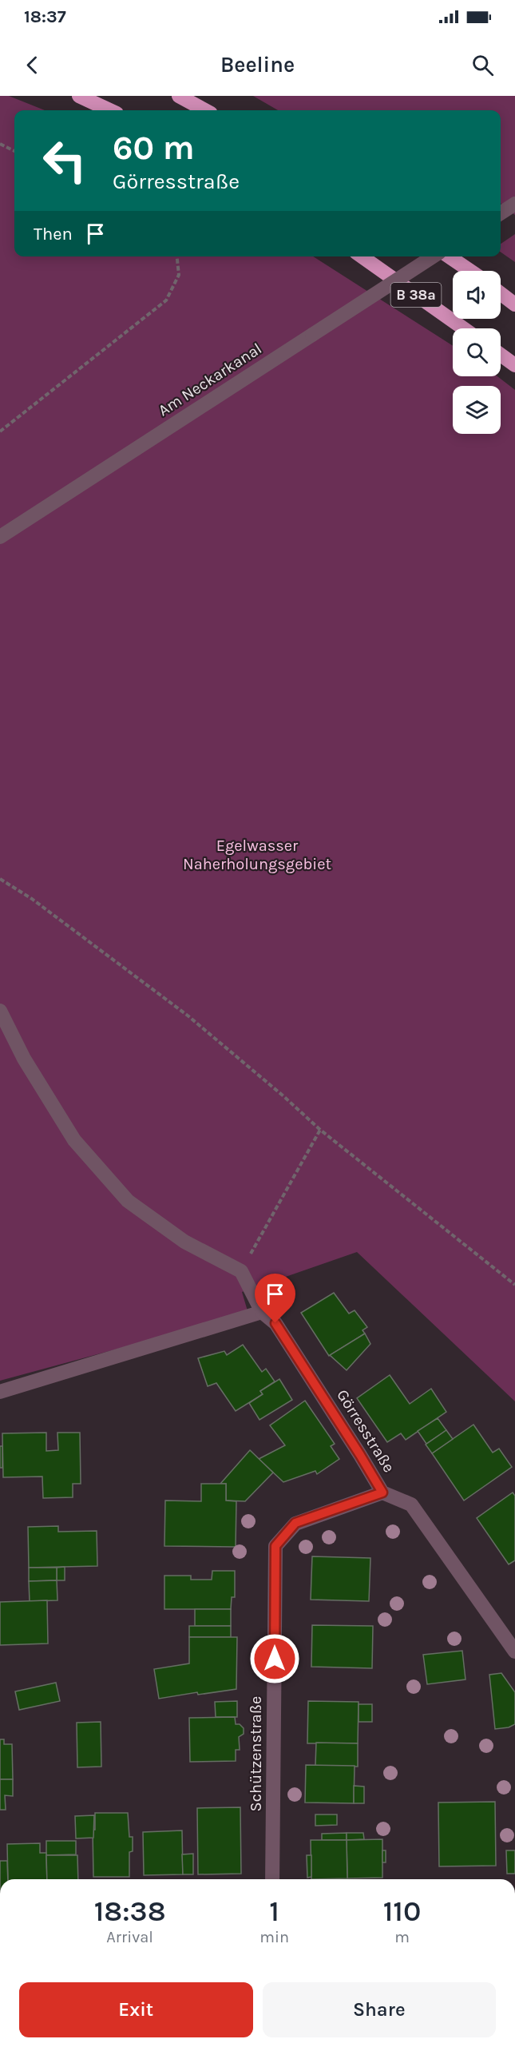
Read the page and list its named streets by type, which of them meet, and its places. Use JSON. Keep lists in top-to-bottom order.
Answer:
{
  "streets": {
    "highway": ["B 38a"],
    "street": ["Am Neckarkanal", "Görresstraße", "Schützenstraße"]
  },
  "crossings": [
    ["Görresstraße", "Schützenstraße"]
  ],
  "parks": ["Egelwasser Naherholungsgebiet"],
  "page": {
    "status": "18:37",
    "header": "Beeline",
    "turn": ["60 m", "Görresstraße"],
    "then": "Then",
    "eta": [
      "18:38",
      "Arrival",
      "1",
      "min",
      "110",
      "m"
    ],
    "buttons": ["Exit", "Share"]
  }
}
